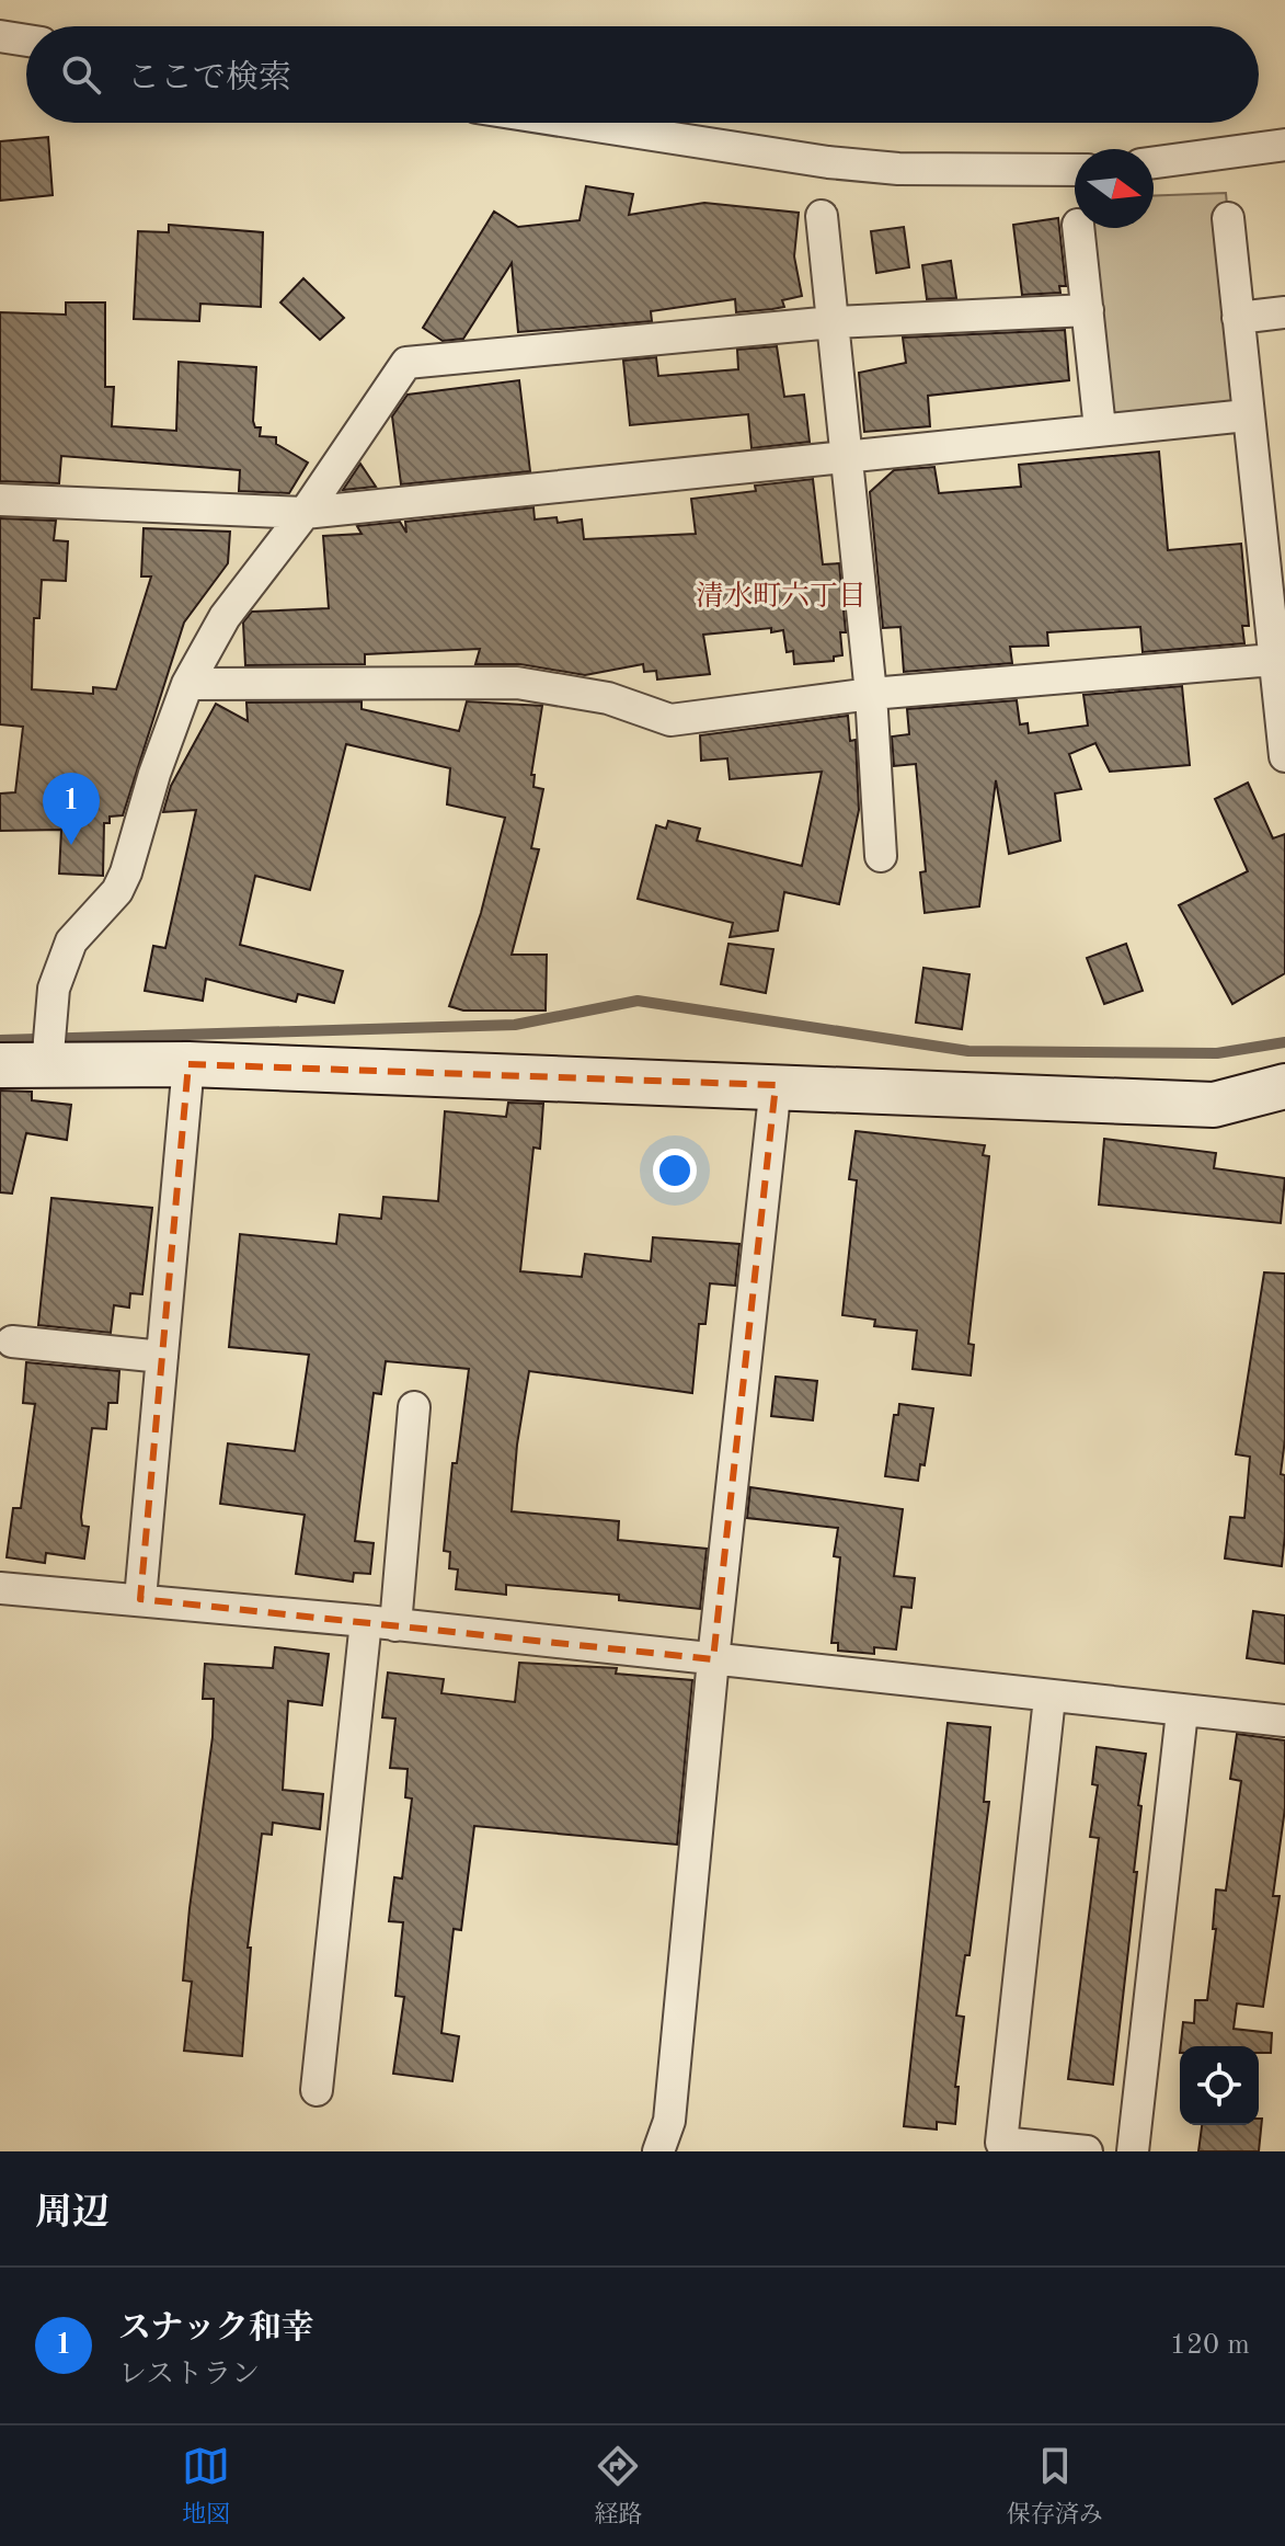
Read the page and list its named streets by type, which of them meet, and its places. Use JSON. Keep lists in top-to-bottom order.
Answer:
{
  "districts": ["清水町六丁目"],
  "north": "right",
  "page": {
    "search": "ここで検索",
    "pins": "1",
    "heading": "周辺",
    "list": [
      {
        "mark": "1",
        "name": "スナック和幸",
        "note": "レストラン",
        "value": "120 m"
      }
    ],
    "nav": ["地図", "経路", "保存済み"]
  }
}
